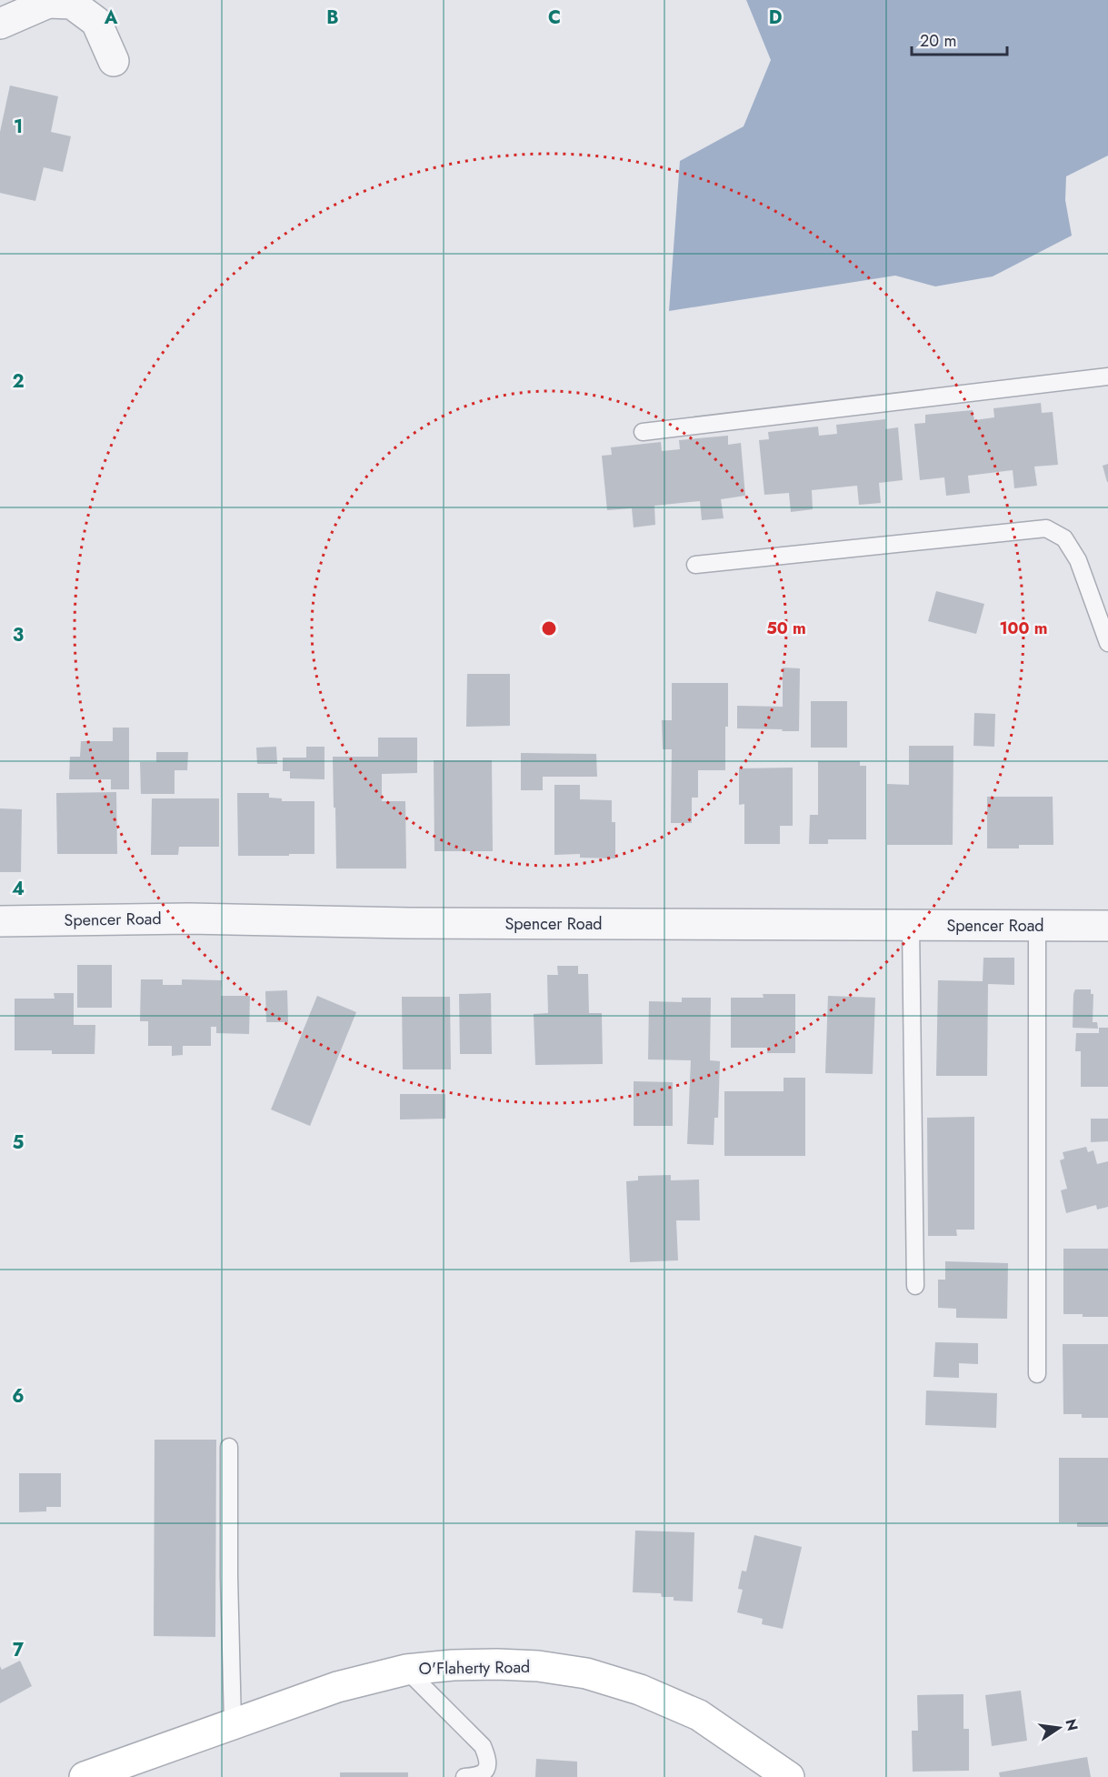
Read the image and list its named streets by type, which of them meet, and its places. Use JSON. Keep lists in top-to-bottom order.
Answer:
{
  "streets": {
    "street": ["Spencer Road", "O'Flaherty Road"]
  },
  "scale_bar": "20 m",
  "north": "right",
  "grid": {
    "columns": [
      "A",
      "B",
      "C",
      "D"
    ],
    "rows": [
      "1",
      "2",
      "3",
      "4",
      "5",
      "6",
      "7"
    ]
  },
  "rings": ["50 m", "100 m"]
}
